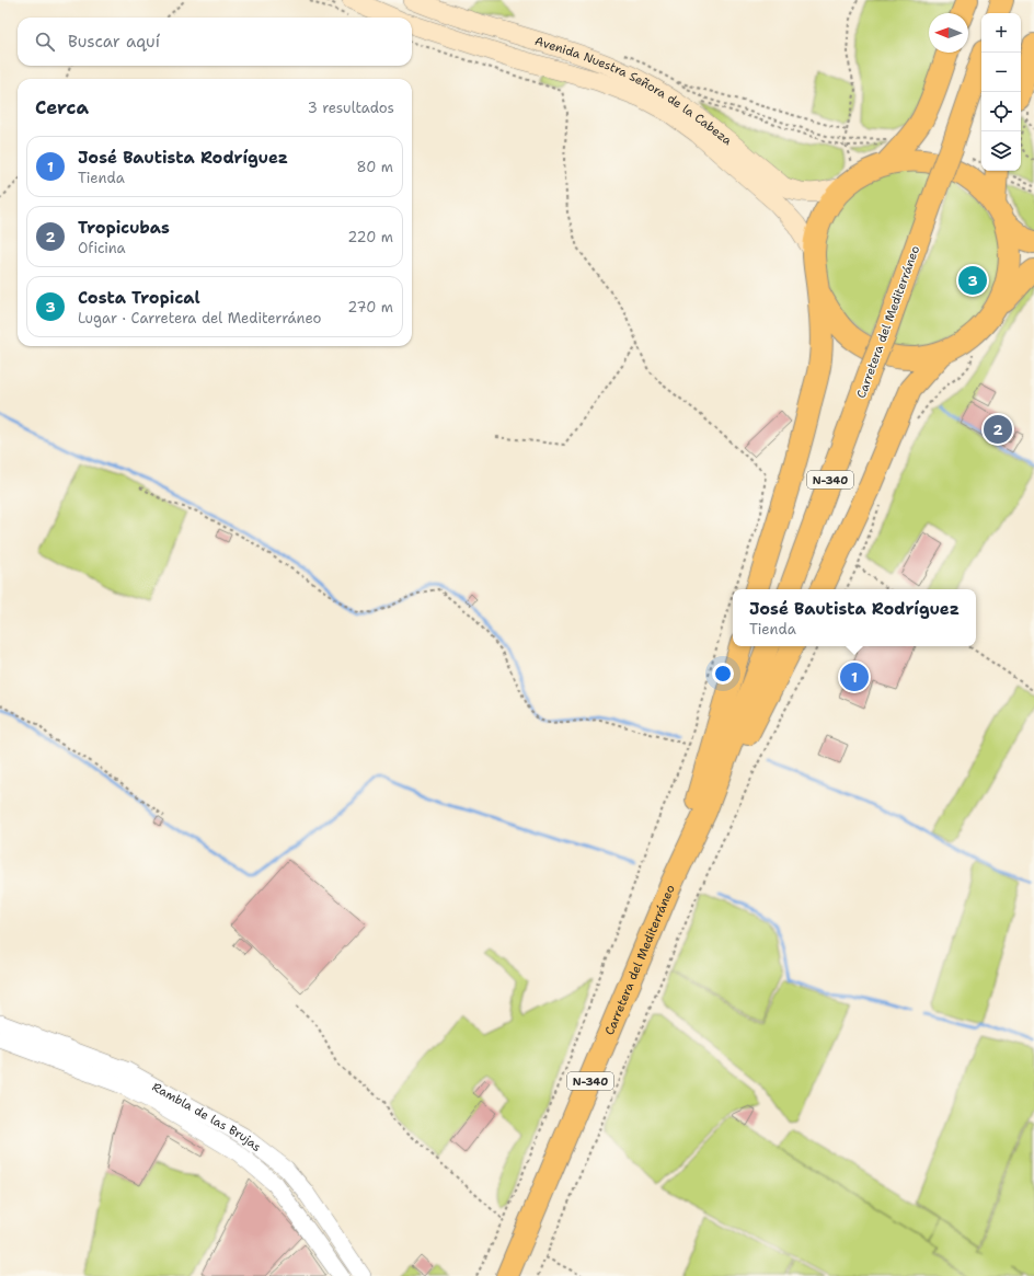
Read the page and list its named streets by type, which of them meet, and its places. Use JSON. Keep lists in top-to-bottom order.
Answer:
{
  "streets": {
    "highway": ["Carretera del Mediterráneo", "N-340"],
    "main road": ["Avenida Nuestra Señora de la Cabeza"],
    "street": ["Rambla de las Brujas"]
  },
  "north": "left",
  "page": {
    "map_buttons": ["+", "−"],
    "search": "Buscar aquí",
    "heading": ["Cerca", "3 resultados"],
    "list": [
      {
        "mark": "1",
        "name": "José Bautista Rodríguez",
        "note": "Tienda",
        "value": "80 m"
      },
      {
        "mark": "2",
        "name": "Tropicubas",
        "note": "Oficina",
        "value": "220 m"
      },
      {
        "mark": "3",
        "name": "Costa Tropical",
        "note": "Lugar · Carretera del Mediterráneo",
        "value": "270 m"
      }
    ],
    "pins": ["3", "2", "1"],
    "popup": ["José Bautista Rodríguez", "Tienda"]
  }
}
